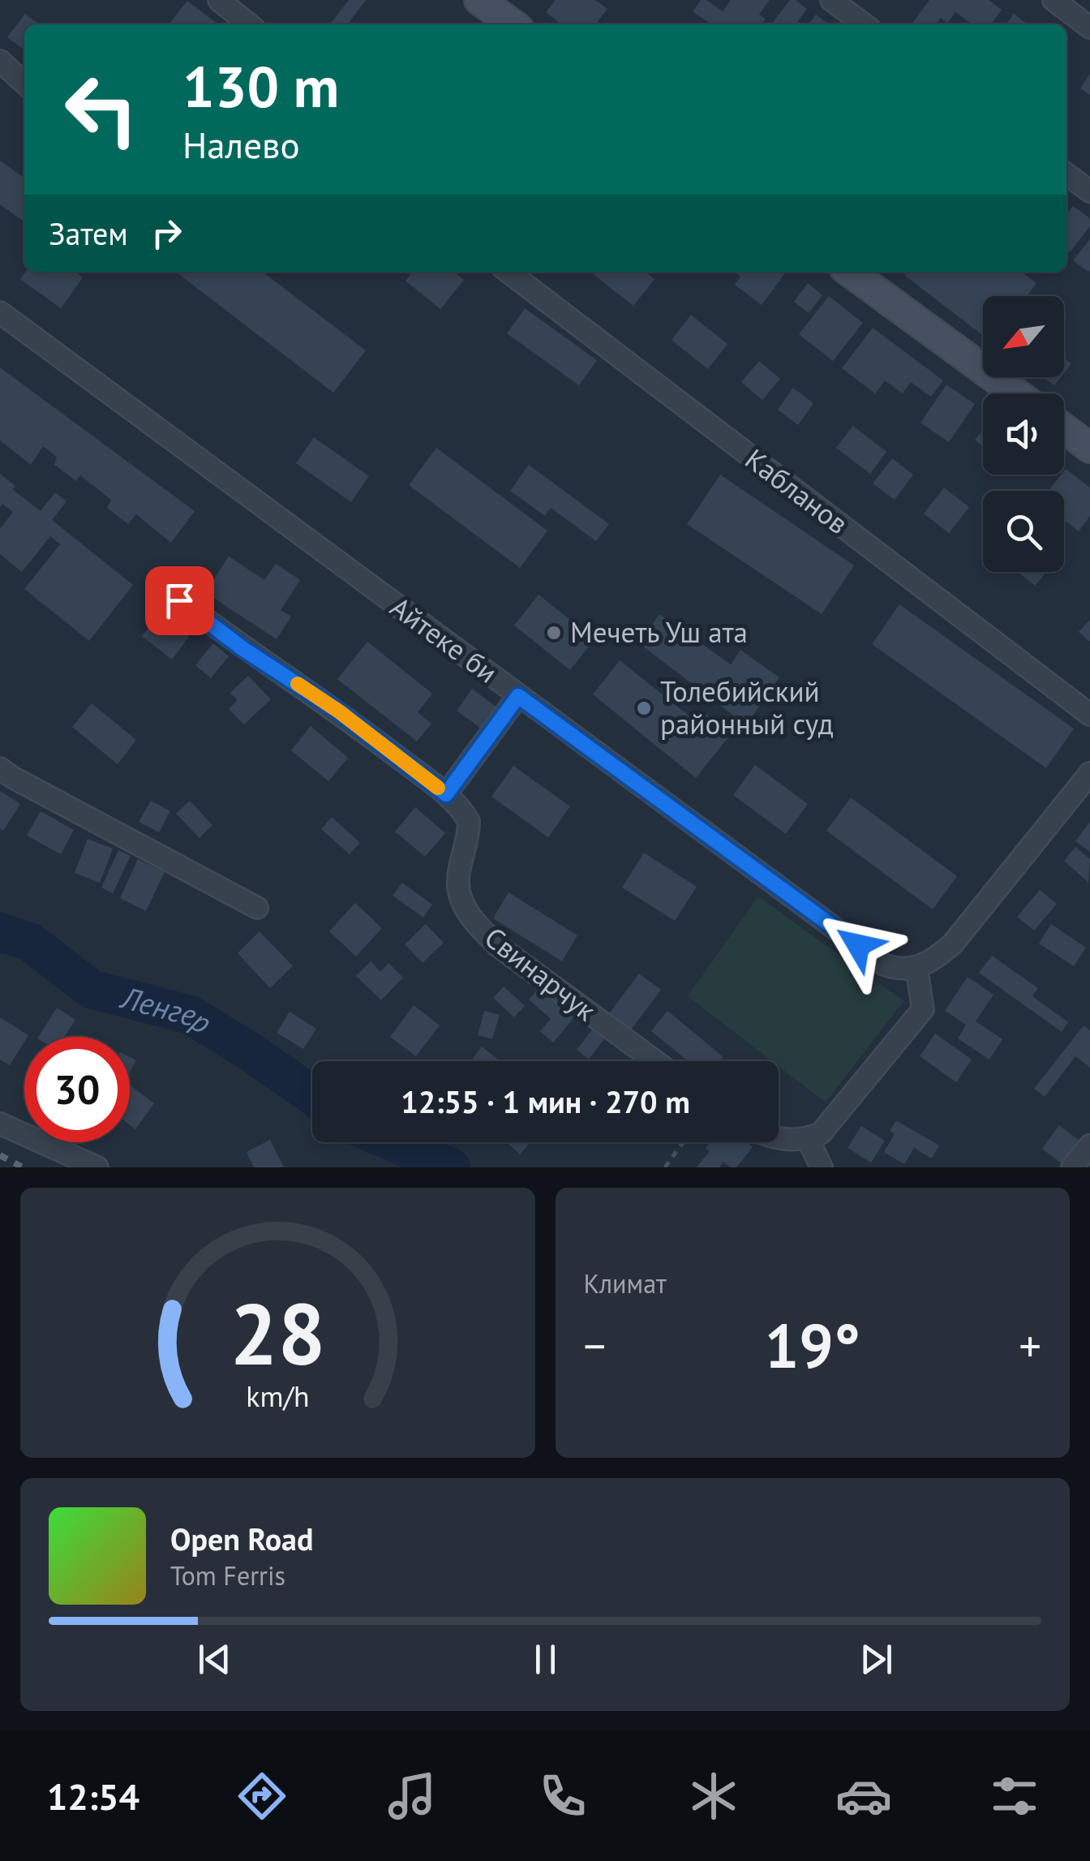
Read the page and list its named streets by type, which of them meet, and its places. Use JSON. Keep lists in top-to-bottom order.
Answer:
{
  "streets": {
    "street": ["Кабланов", "Айтеке би", "Свинарчук"]
  },
  "water": ["Ленгер"],
  "places": ["Мечеть Уш ата", "Толебийский районный суд"],
  "north": "bottom left",
  "page": {
    "turn": ["130 m", "Налево"],
    "then": "Затем",
    "limit": "30",
    "trip": "12:55 · 1 мин · 270 m",
    "tile": "Климат",
    "heat": ["−", "19°", "+"],
    "song": ["Open Road", "Tom Ferris"],
    "tabs": "12:54",
    "gauge": ["28", "km/h"]
  }
}
